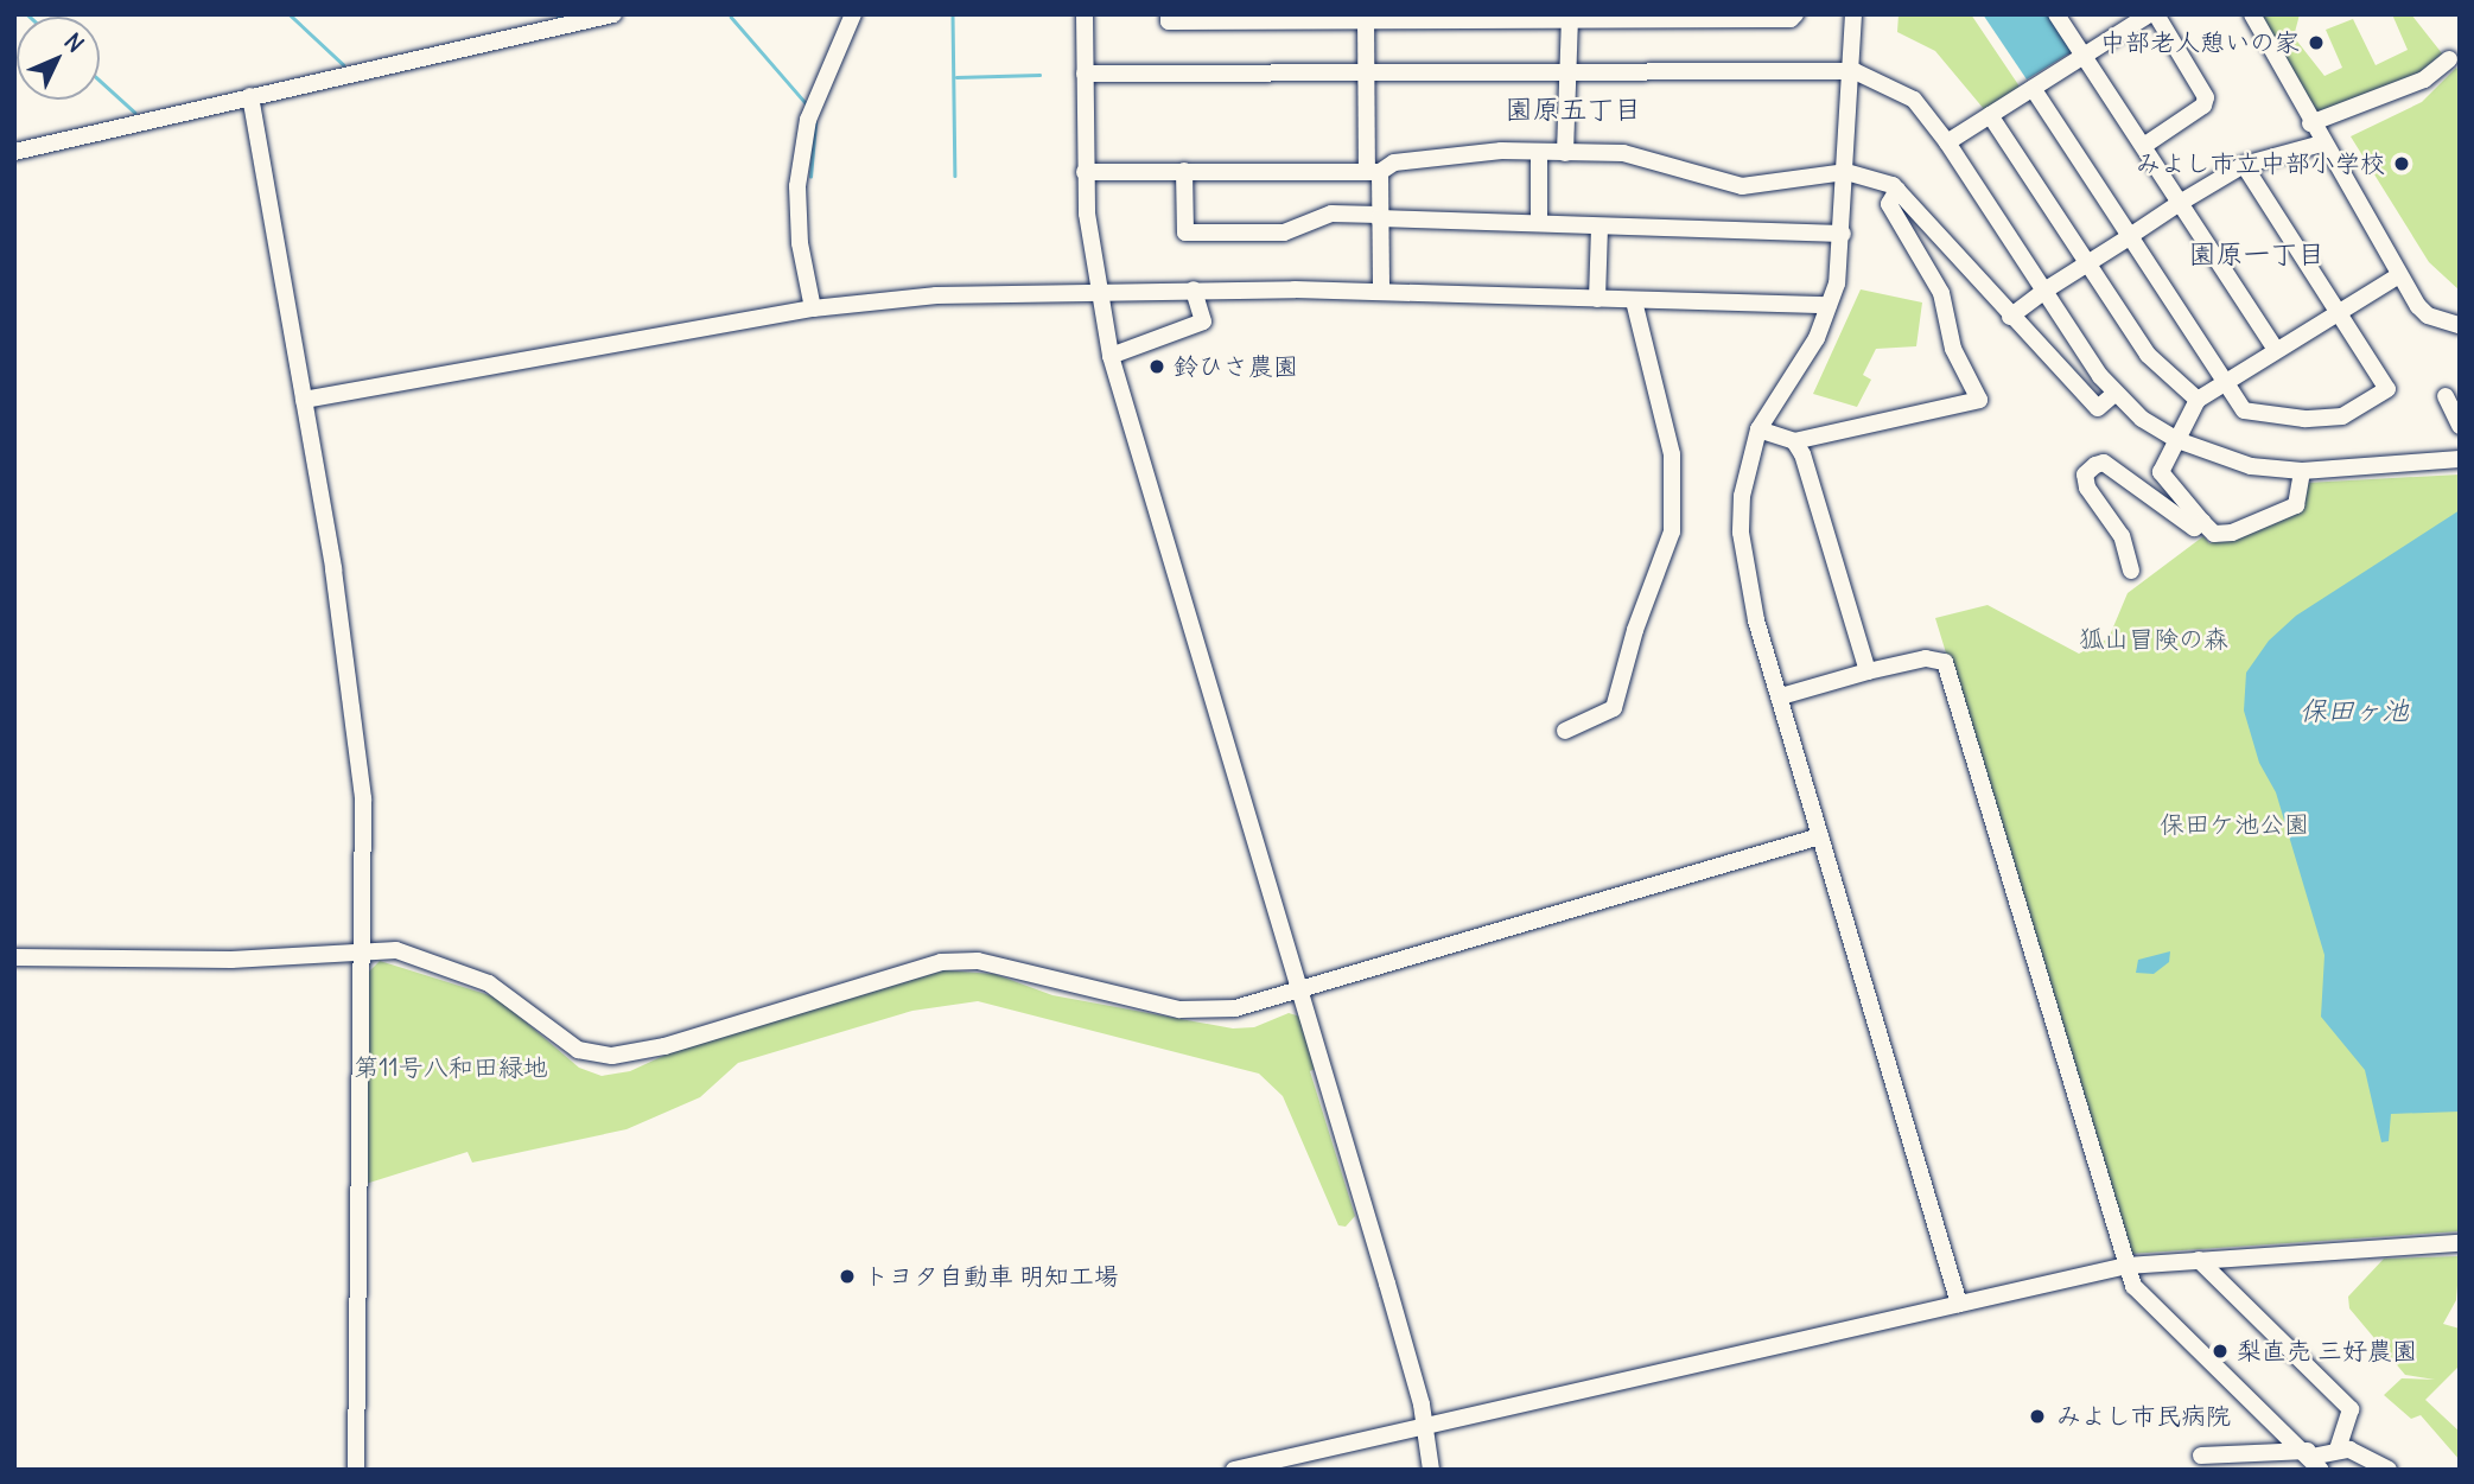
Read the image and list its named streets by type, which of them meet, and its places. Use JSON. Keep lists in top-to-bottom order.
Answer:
{
  "districts": ["園原五丁目", "園原一丁目"],
  "water": ["保田ヶ池"],
  "parks": ["狐山冒険の森", "保田ケ池公園", "第11号八和田緑地"],
  "places": [
    "中部老人憩いの家",
    "みよし市立中部小学校",
    "鈴ひさ農園",
    "トヨタ自動車 明知工場",
    "梨直売 三好農園",
    "みよし市民病院"
  ],
  "north": "top right"
}
